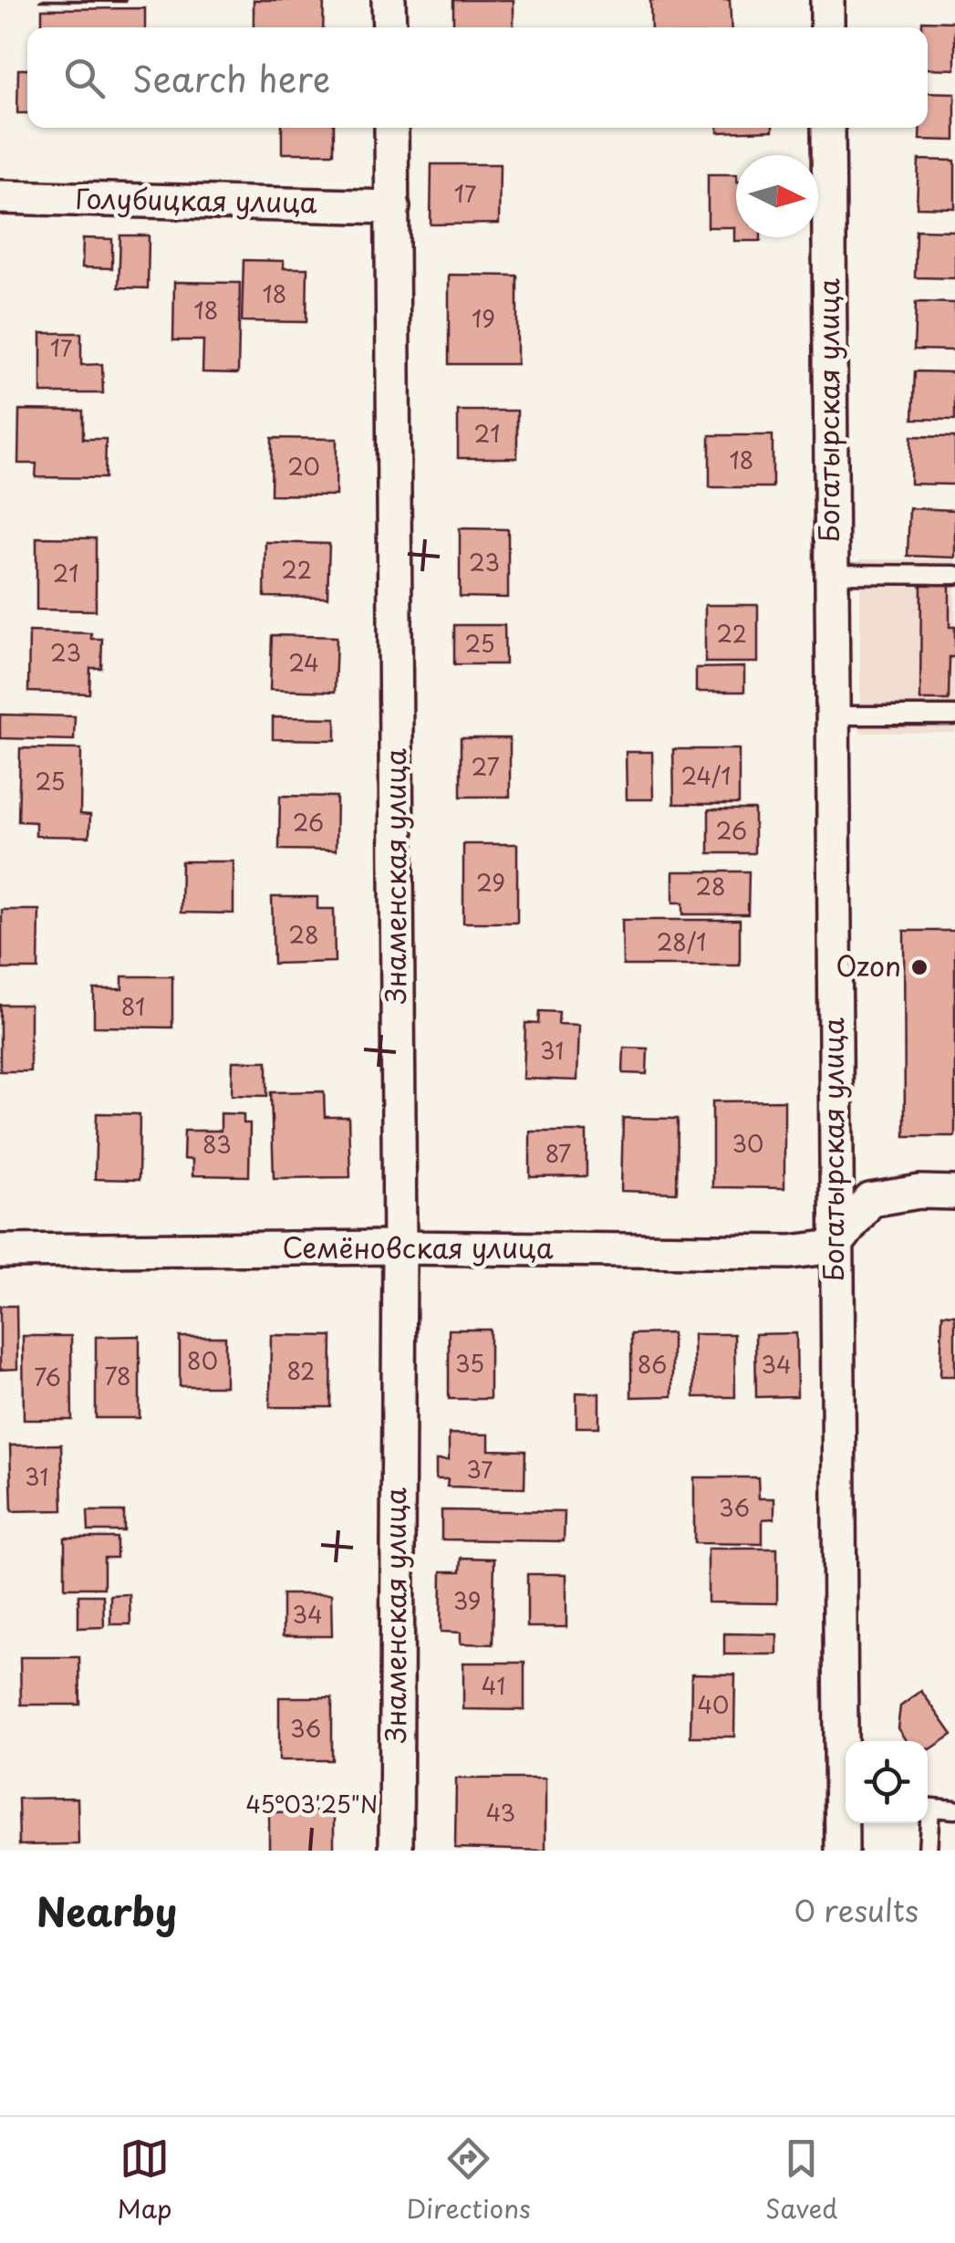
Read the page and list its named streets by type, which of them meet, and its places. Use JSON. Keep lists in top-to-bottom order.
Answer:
{
  "streets": {
    "street": [
      "Голубицкая улица",
      "Богатырская улица",
      "Знаменская улица",
      "Семёновская улица"
    ]
  },
  "crossings": [
    ["Голубицкая улица", "Знаменская улица"],
    ["Богатырская улица", "Семёновская улица"],
    ["Знаменская улица", "Семёновская улица"]
  ],
  "places": ["Ozon"],
  "house_numbers": [
    "17",
    "18",
    "18",
    "19",
    "17",
    "21",
    "18",
    "20",
    "23",
    "22",
    "21",
    "22",
    "25",
    "23",
    "24",
    "27",
    "24/1",
    "25",
    "26",
    "26",
    "29",
    "28",
    "28",
    "28/1",
    "81",
    "31",
    "30",
    "83",
    "87",
    "80",
    "35",
    "86",
    "34",
    "82",
    "78",
    "76",
    "37",
    "31",
    "36",
    "39",
    "34",
    "41",
    "40",
    "36",
    "43"
  ],
  "north": "right",
  "page": {
    "search": "Search here",
    "heading": ["Nearby", "0 results"],
    "nav": ["Map", "Directions", "Saved"]
  },
  "coordinates": ["45°03'25\"N"]
}
